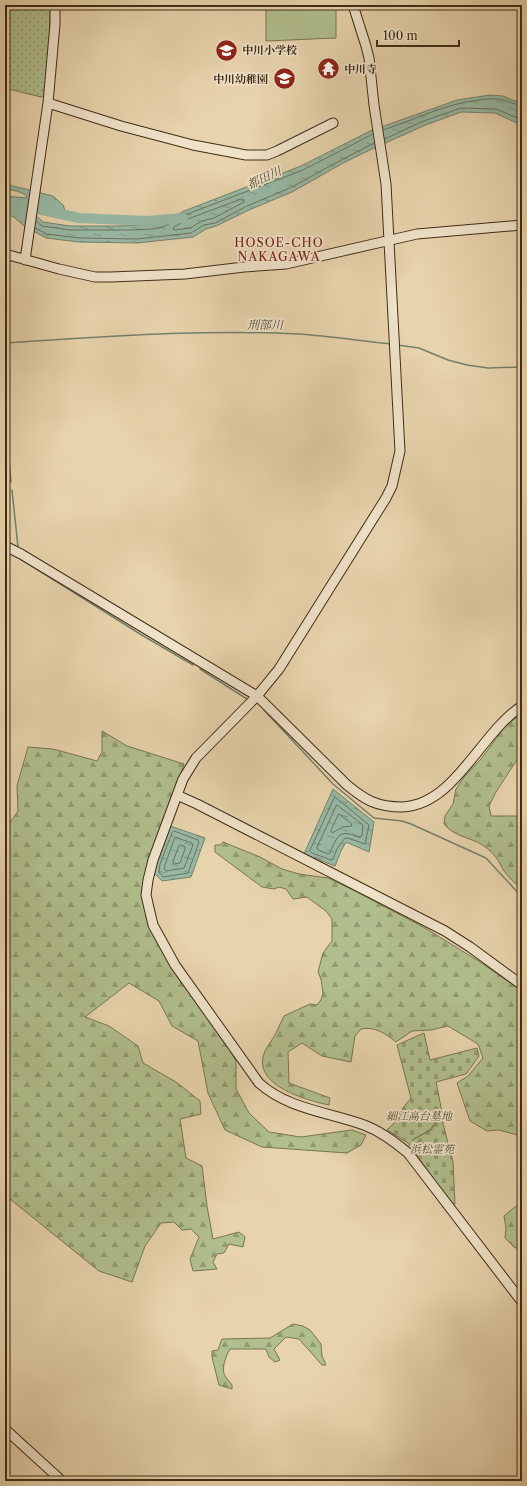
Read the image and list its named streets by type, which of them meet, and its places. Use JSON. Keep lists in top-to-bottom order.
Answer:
{
  "districts": ["HOSOE-CHO NAKAGAWA"],
  "water": ["都田川", "刑部川"],
  "parks": ["細江高台墓地", "浜松霊苑"],
  "places": {
    "school or university": ["中川小学校", "中川幼稚園"],
    "temple": ["中川寺"]
  },
  "scale_bar": "100 m"
}
